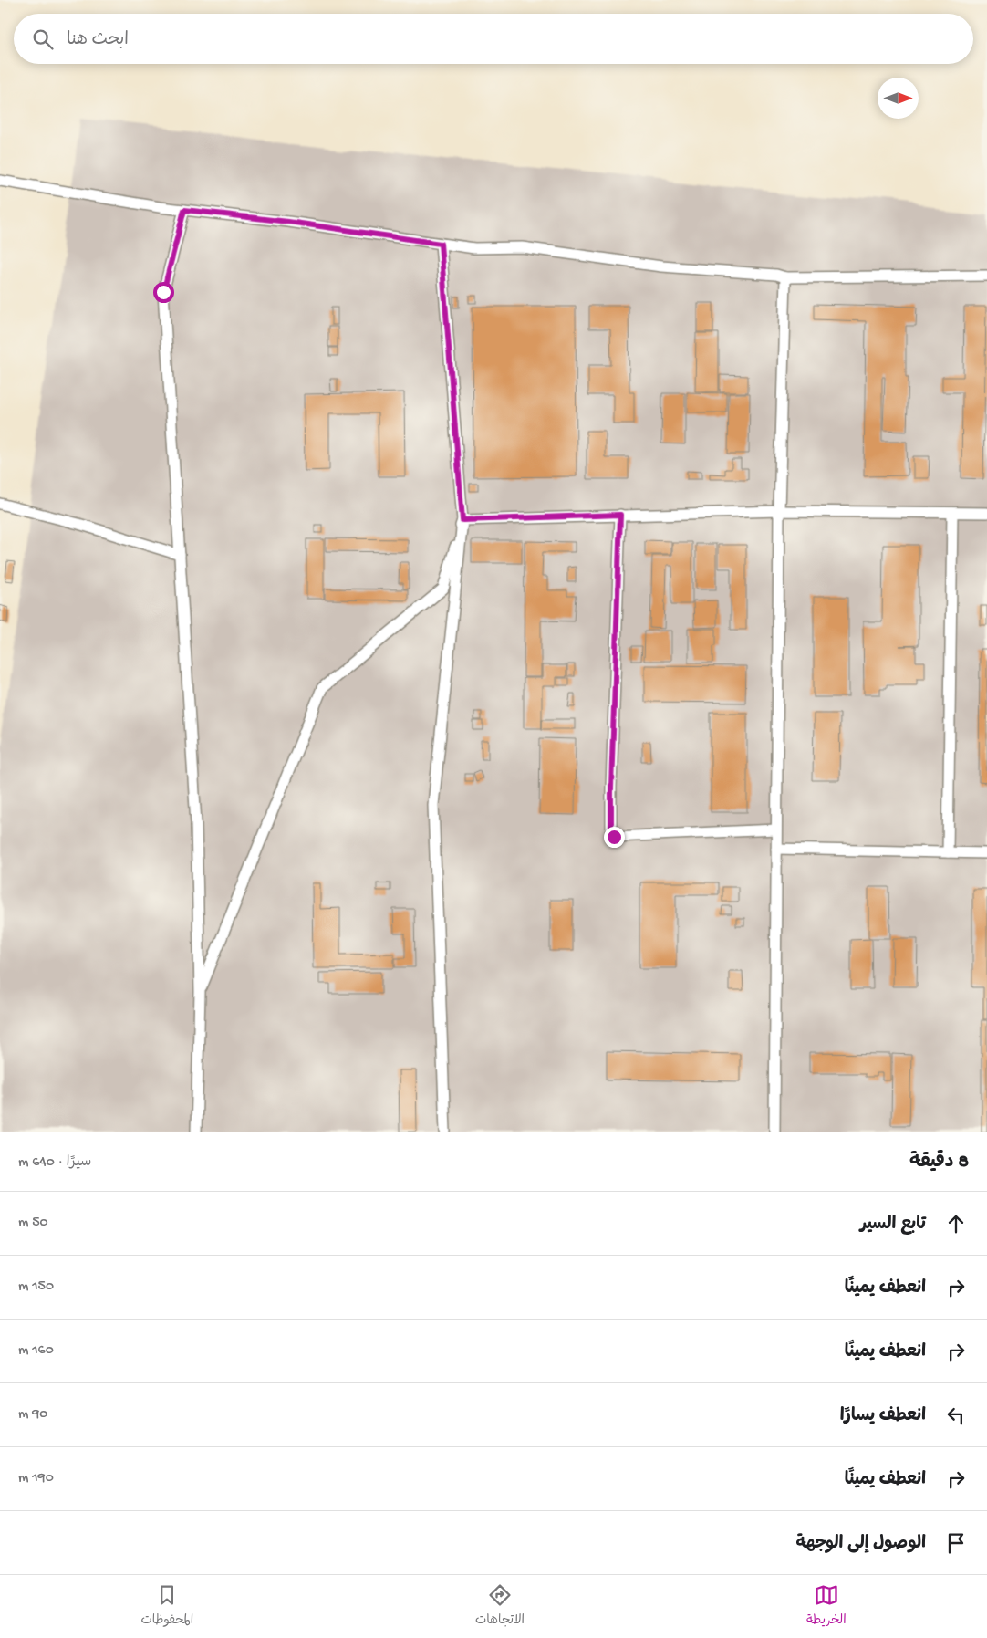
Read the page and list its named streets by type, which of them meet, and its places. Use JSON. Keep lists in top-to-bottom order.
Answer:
{
  "north": "right",
  "page": {
    "search": "ابحث هنا",
    "heading": ["8 دقيقة", "سيرًا · 640 m"],
    "list": [
      ["تابع السير", "50 m"],
      ["انعطف يمينًا", "150 m"],
      ["انعطف يمينًا", "160 m"],
      ["انعطف يسارًا", "90 m"],
      ["انعطف يمينًا", "190 m"],
      "الوصول إلى الوجهة"
    ],
    "nav": ["الخريطة", "الاتجاهات", "المحفوظات"]
  }
}
